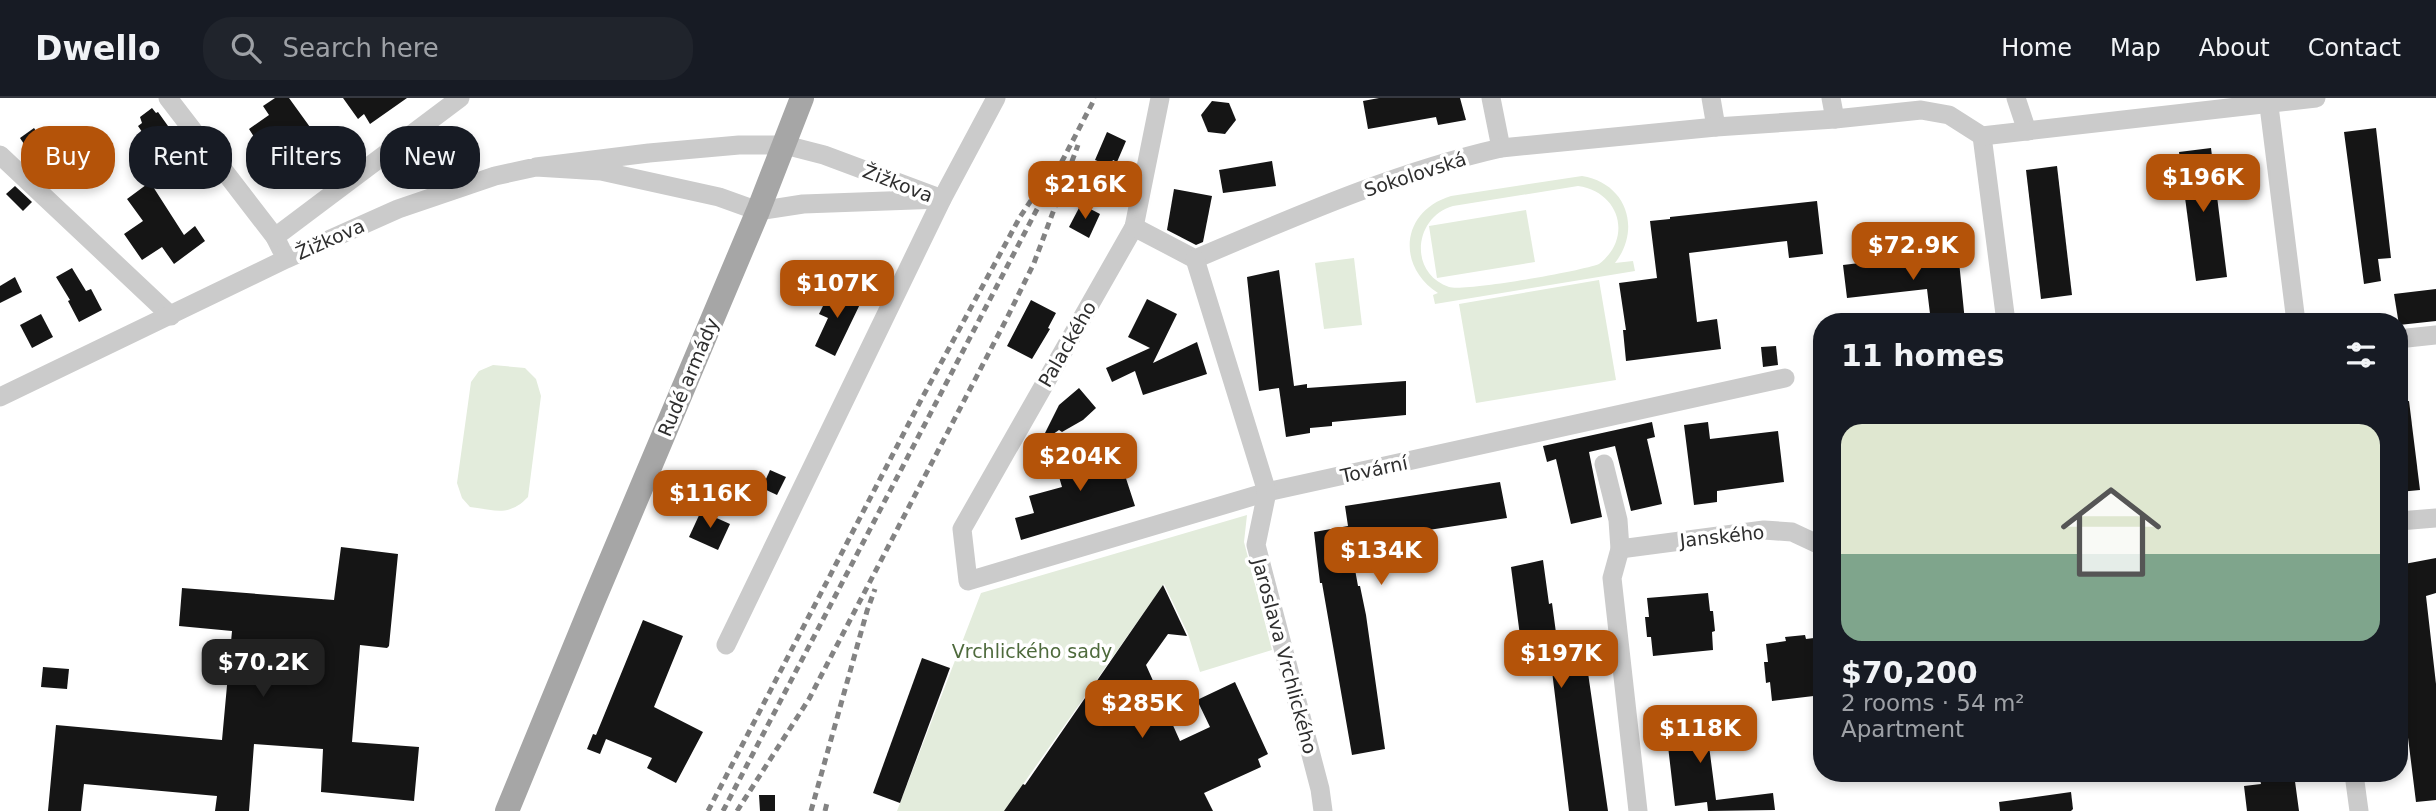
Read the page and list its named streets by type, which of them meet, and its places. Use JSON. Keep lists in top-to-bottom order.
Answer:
{
  "streets": {
    "main road": ["Rudé armády"],
    "street": [
      "Sokolovská",
      "Žižkova",
      "Palackého",
      "Tovární",
      "Janského",
      "Jaroslava Vrchlického"
    ]
  },
  "crossings": [
    ["Sokolovská", "Jaroslava Vrchlického"],
    ["Žižkova", "Rudé armády"],
    ["Palackého", "Tovární"],
    ["Tovární", "Jaroslava Vrchlického"]
  ],
  "parks": ["Vrchlického sady"],
  "page": {
    "header": "Dwello",
    "search": "Search here",
    "nav": [
      "Home",
      "Map",
      "About",
      "Contact"
    ],
    "chip": [
      "Buy",
      "Rent",
      "Filters",
      "New"
    ],
    "price": [
      "$196K",
      "$216K",
      "$72.9K",
      "$107K",
      "$204K",
      "$116K",
      "$134K",
      "$197K",
      "$70.2K",
      "$285K",
      "$118K"
    ],
    "heading": "11 homes",
    "list": [
      {
        "name": "$70,200",
        "note": "2 rooms · 54 m² · Apartment"
      }
    ]
  }
}
